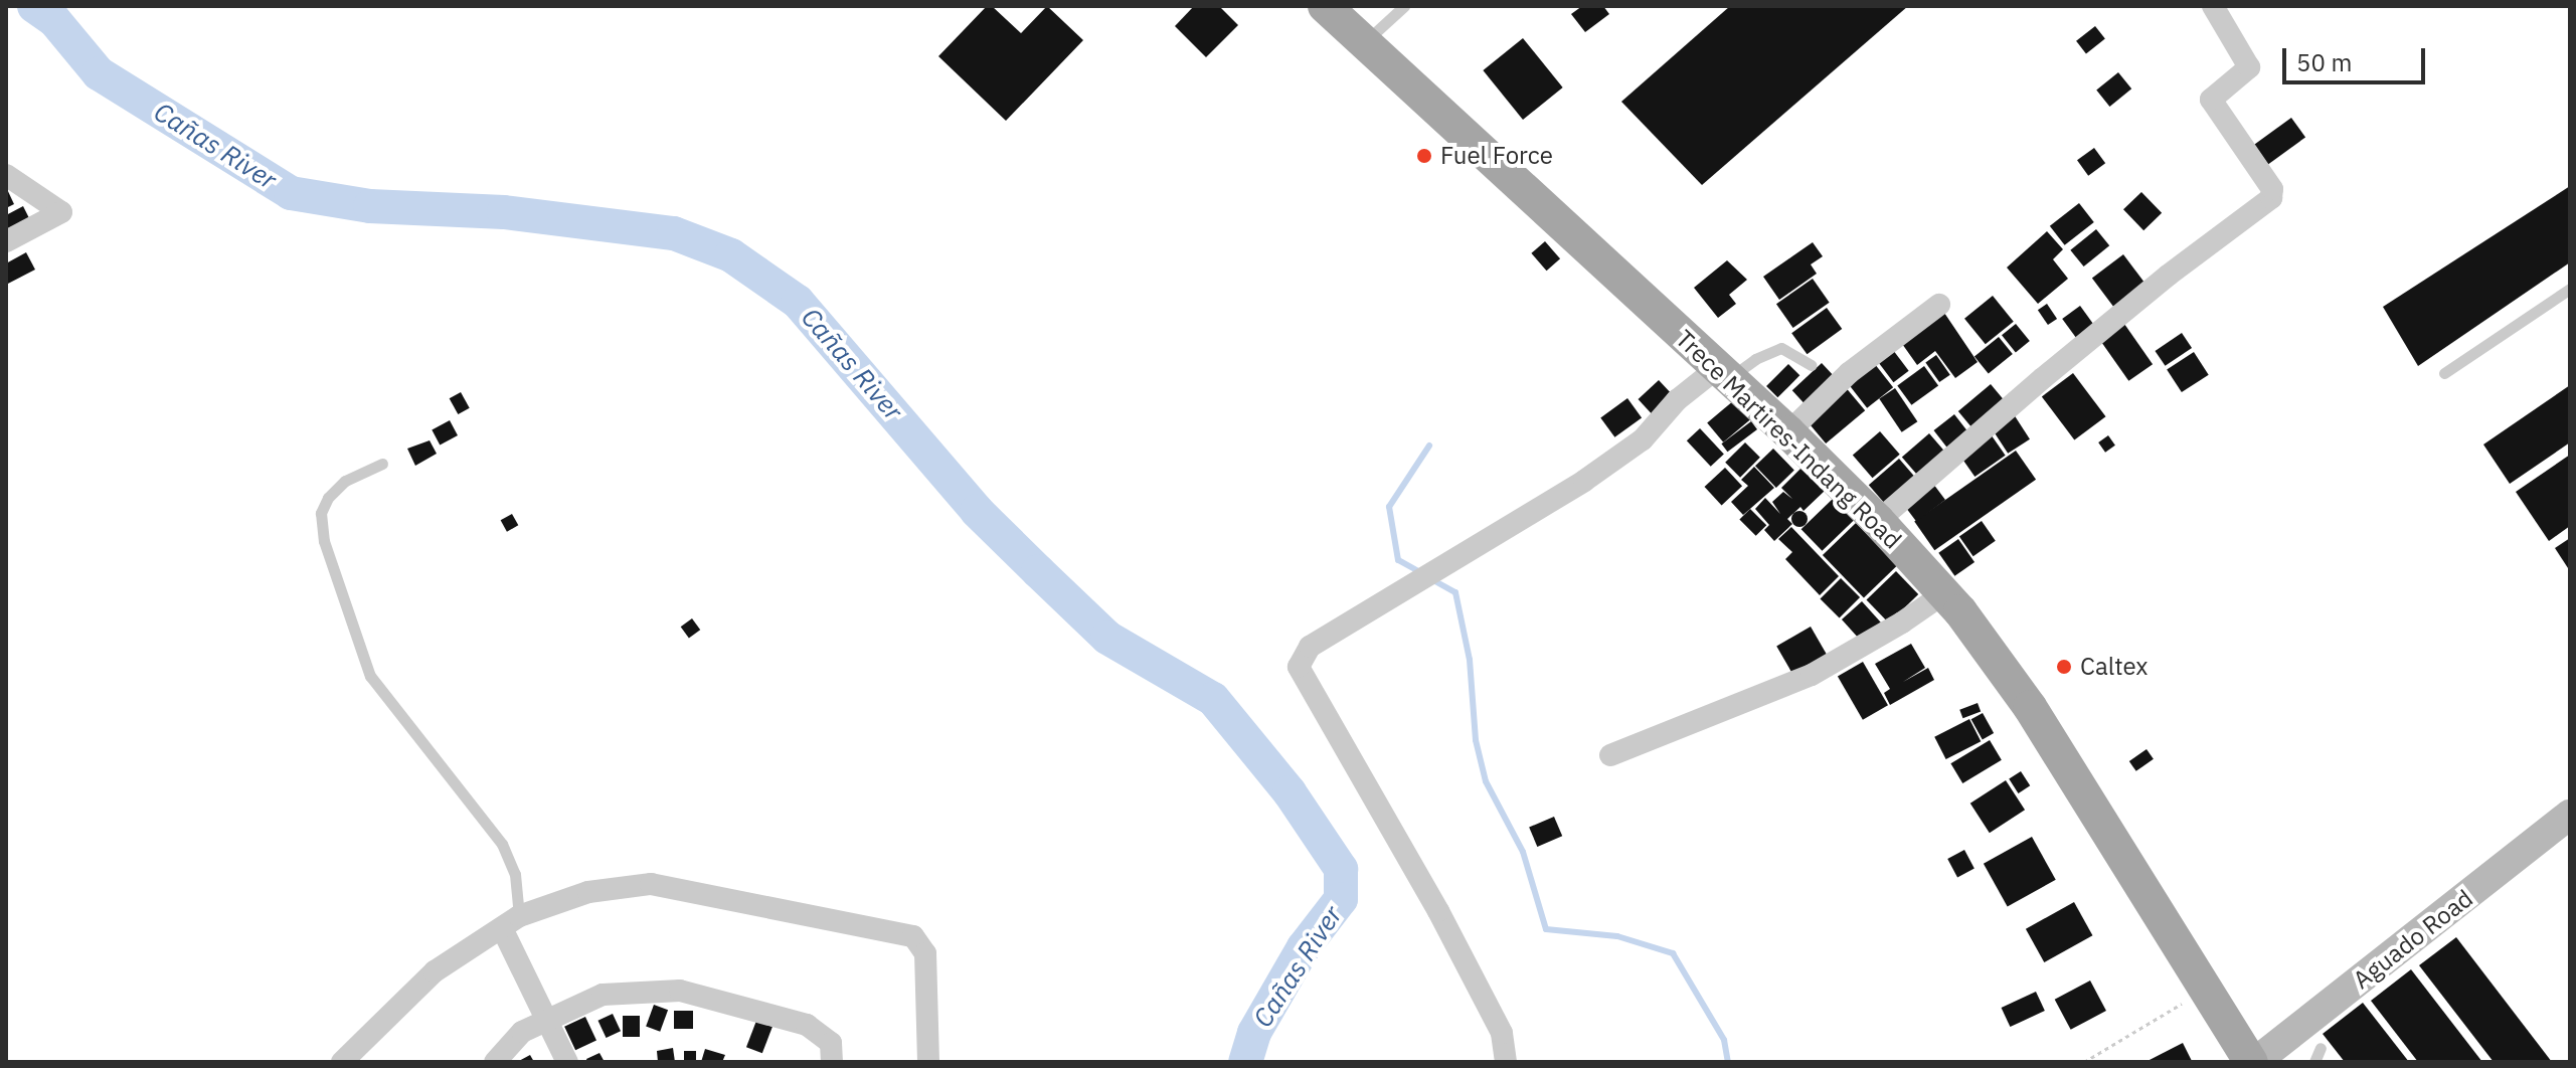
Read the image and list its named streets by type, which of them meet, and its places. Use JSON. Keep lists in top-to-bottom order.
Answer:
{
  "streets": {
    "main road": ["Trece Martires-Indang Road"],
    "street": ["Aguado Road"]
  },
  "crossings": [
    ["Trece Martires-Indang Road", "Aguado Road"]
  ],
  "water": ["Cañas River"],
  "places": ["Fuel Force", "Caltex"],
  "scale_bar": "50 m"
}
